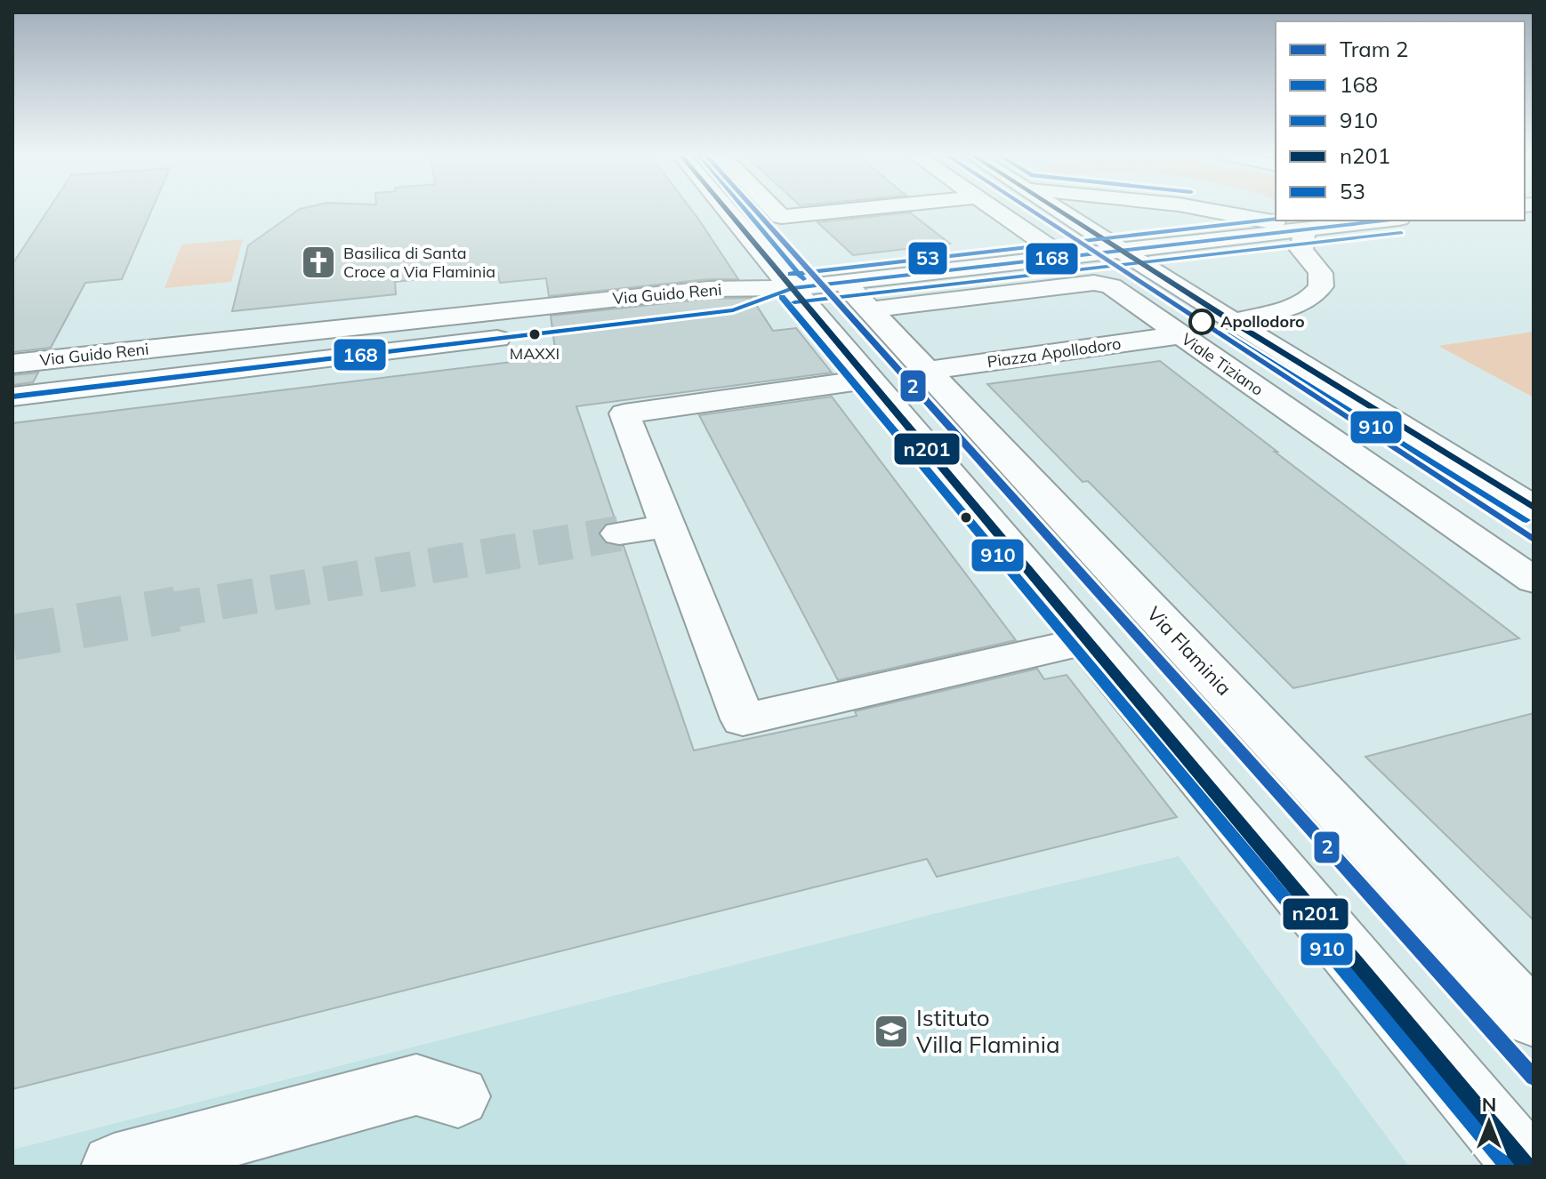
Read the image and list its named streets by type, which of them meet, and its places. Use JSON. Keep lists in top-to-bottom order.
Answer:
{
  "streets": {
    "street": [
      "Via Guido Reni",
      "Piazza Apollodoro",
      "Viale Tiziano",
      "Via Flaminia"
    ]
  },
  "crossings": [
    ["Piazza Apollodoro", "Viale Tiziano"],
    ["Piazza Apollodoro", "Via Flaminia"],
    ["Viale Tiziano", "Via Flaminia"]
  ],
  "places": {
    "church": ["Basilica di Santa Croce a Via Flaminia"],
    "other": ["Apollodoro", "MAXXI"],
    "school or university": ["Istituto Villa Flaminia"]
  },
  "lines": [
    "tram line 2",
    "transit line n201",
    "transit line 53",
    "transit line 168",
    "transit line 910"
  ],
  "legend": [
    "Tram 2",
    "168",
    "910",
    "n201",
    "53"
  ],
  "north": "top"
}
